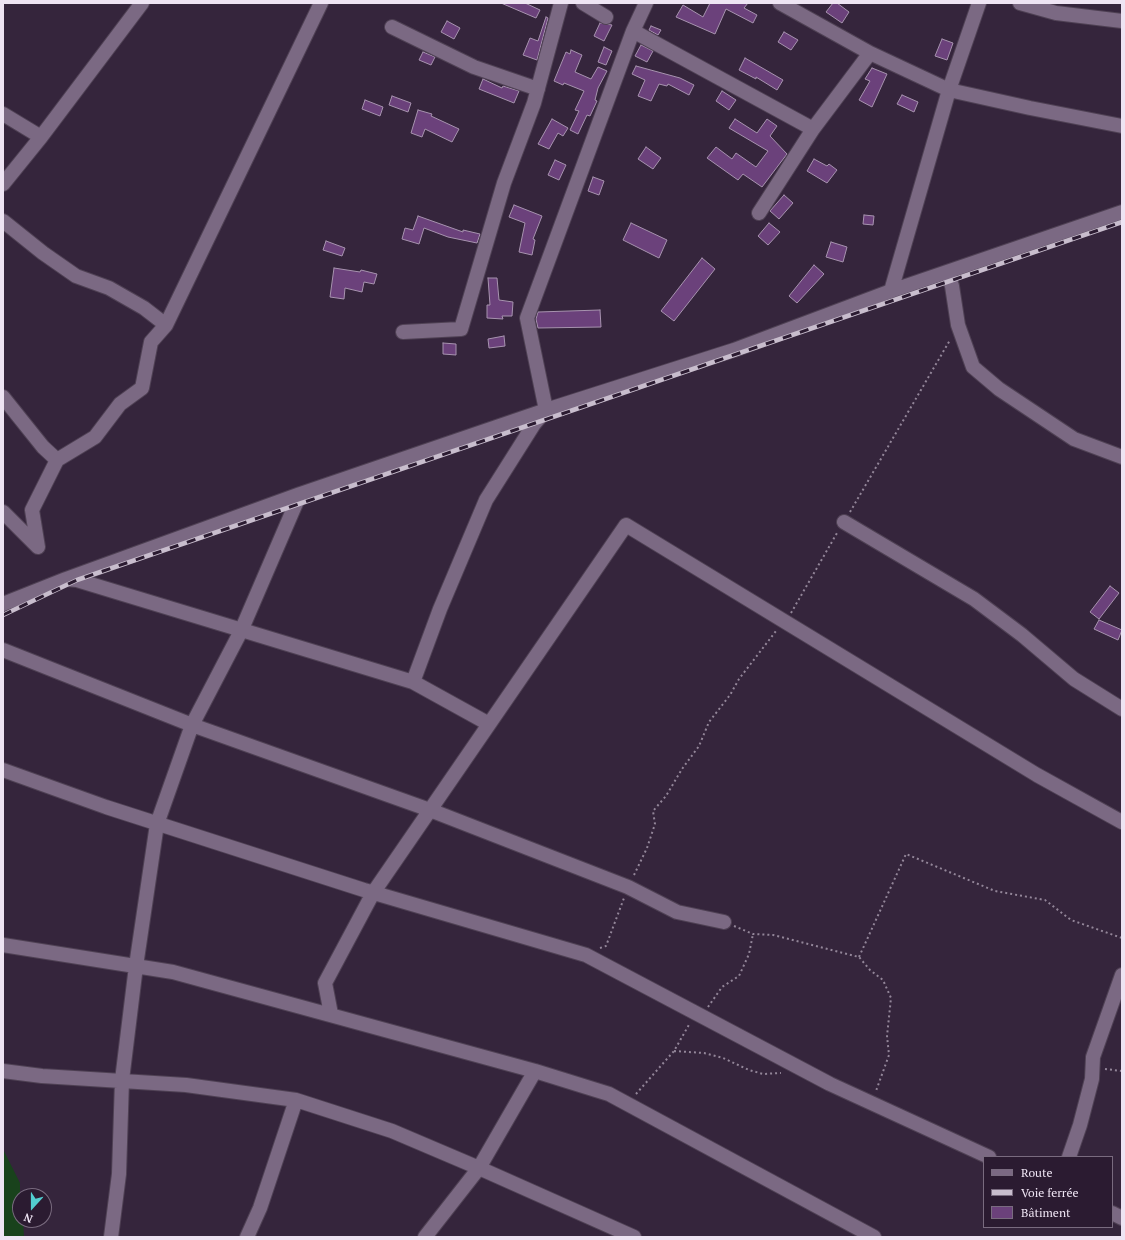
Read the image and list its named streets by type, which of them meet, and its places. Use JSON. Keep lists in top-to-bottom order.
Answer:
{
  "legend": ["Route", "Voie ferrée", "Bâtiment"],
  "north": "bottom"
}
